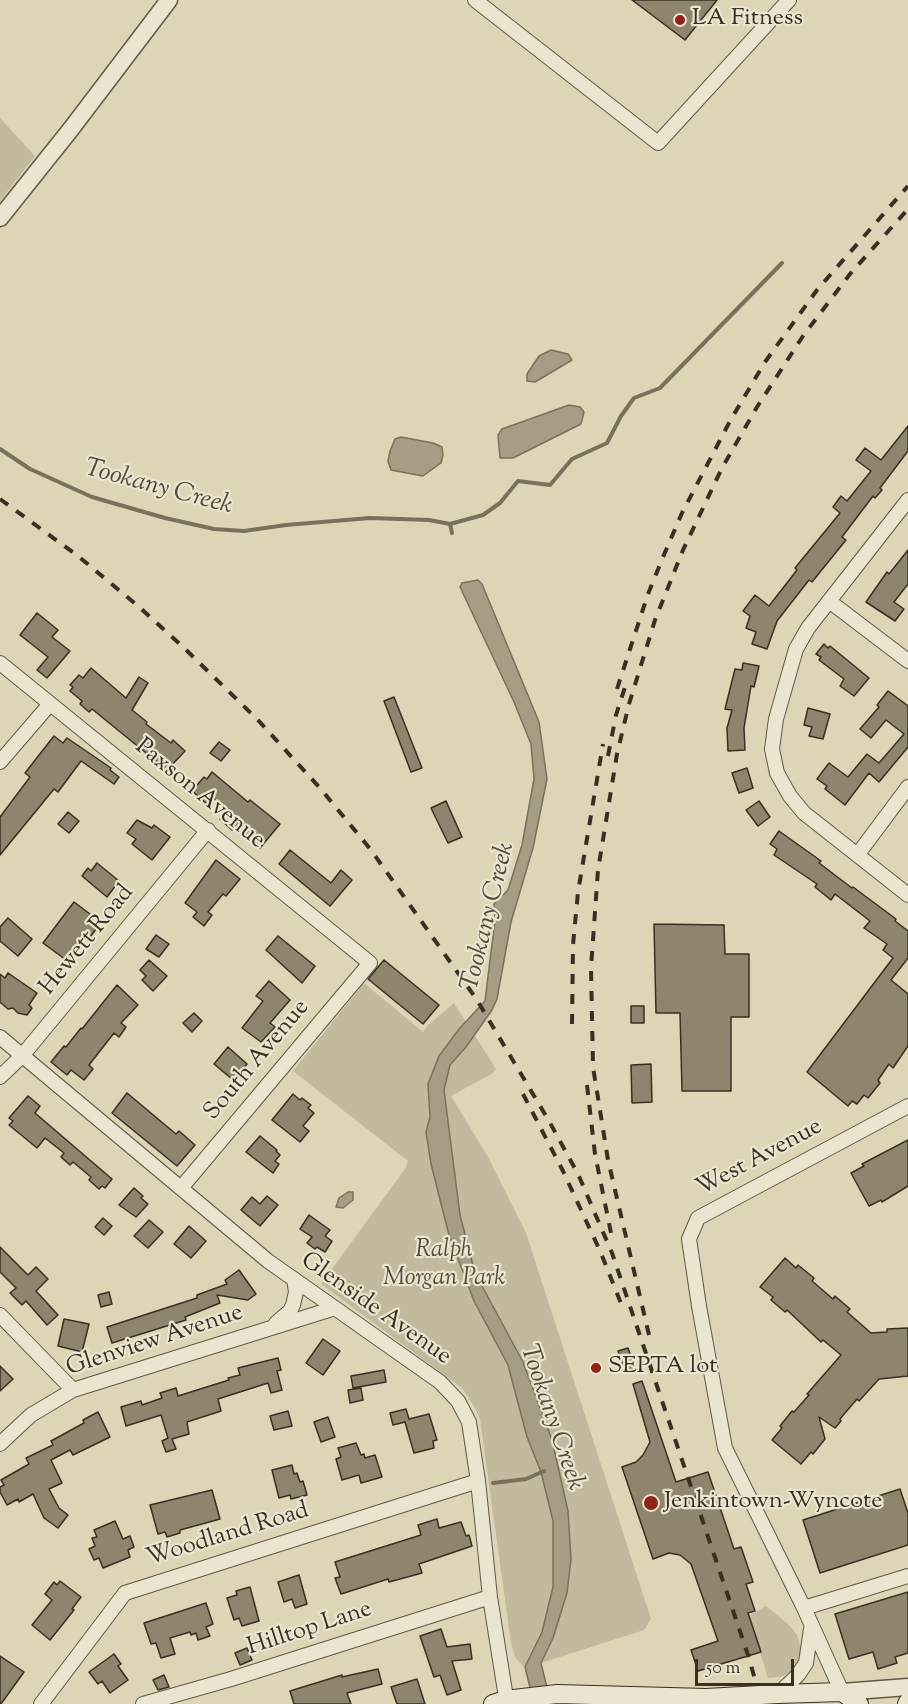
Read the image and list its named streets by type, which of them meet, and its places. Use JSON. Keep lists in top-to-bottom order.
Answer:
{
  "streets": {
    "street": [
      "Paxson Avenue",
      "Hewett Road",
      "South Avenue",
      "West Avenue",
      "Glenside Avenue",
      "Glenview Avenue",
      "Woodland Road",
      "Hilltop Lane"
    ]
  },
  "crossings": [
    ["Paxson Avenue", "Hewett Road"],
    ["Paxson Avenue", "South Avenue"],
    ["Hewett Road", "Glenside Avenue"],
    ["South Avenue", "Glenside Avenue"],
    ["Glenside Avenue", "Glenview Avenue"],
    ["Glenside Avenue", "Woodland Road"],
    ["Glenside Avenue", "Hilltop Lane"]
  ],
  "water": ["Tookany Creek"],
  "parks": ["Ralph Morgan Park"],
  "places": ["LA Fitness", "SEPTA lot", "Jenkintown-Wyncote"],
  "scale_bar": "50 m"
}
